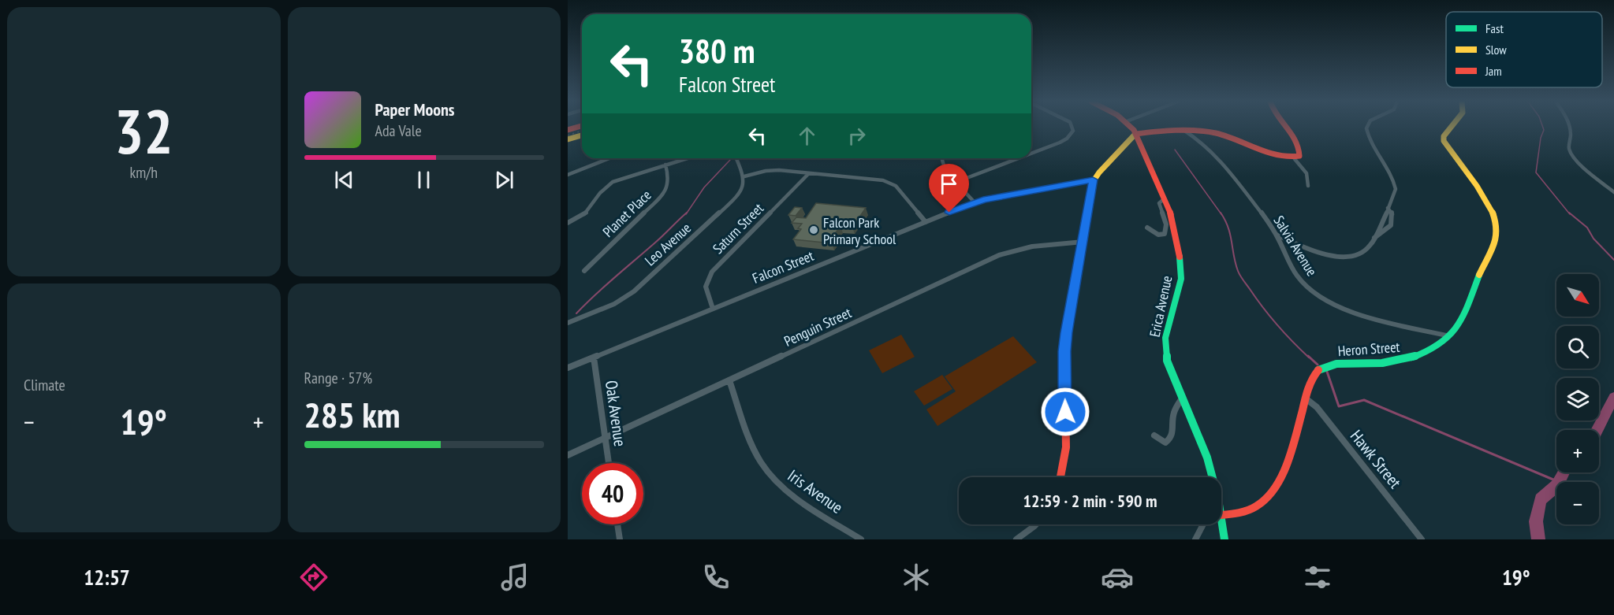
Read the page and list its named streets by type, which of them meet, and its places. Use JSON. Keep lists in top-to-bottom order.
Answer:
{
  "streets": {
    "main road": ["Erica Avenue", "Heron Street"],
    "street": [
      "Planet Place",
      "Saturn Street",
      "Leo Avenue",
      "Salvia Avenue",
      "Falcon Street",
      "Penguin Street",
      "Oak Avenue",
      "Hawk Street",
      "Iris Avenue"
    ]
  },
  "crossings": [
    ["Saturn Street", "Falcon Street"],
    ["Salvia Avenue", "Heron Street"],
    ["Falcon Street", "Oak Avenue"],
    ["Penguin Street", "Oak Avenue"],
    ["Penguin Street", "Iris Avenue"],
    ["Heron Street", "Hawk Street"]
  ],
  "places": ["Falcon Park Primary School"],
  "legend": ["Fast", "Slow", "Jam"],
  "north": "bottom right",
  "page": {
    "tile": [
      ["32", "km/h"],
      "Climate",
      ["Range · 57%", "285 km"]
    ],
    "turn": ["380 m", "Falcon Street"],
    "song": ["Paper Moons", "Ada Vale"],
    "map_buttons": ["+", "−"],
    "heat": ["−", "19°", "+"],
    "limit": "40",
    "trip": "12:59 · 2 min · 590 m",
    "tabs": ["12:57", "19°"]
  }
}
